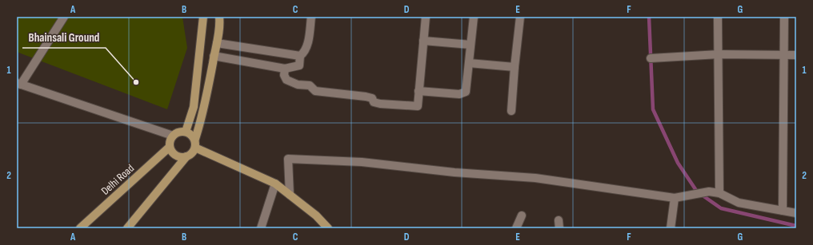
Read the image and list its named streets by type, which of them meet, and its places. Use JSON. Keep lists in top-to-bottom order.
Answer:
{
  "streets": {
    "main road": ["Delhi Road"]
  },
  "places": ["Bhainsali Ground"],
  "grid": {
    "columns": [
      "A",
      "B",
      "C",
      "D",
      "E",
      "F",
      "G"
    ],
    "rows": ["1", "2"]
  }
}
